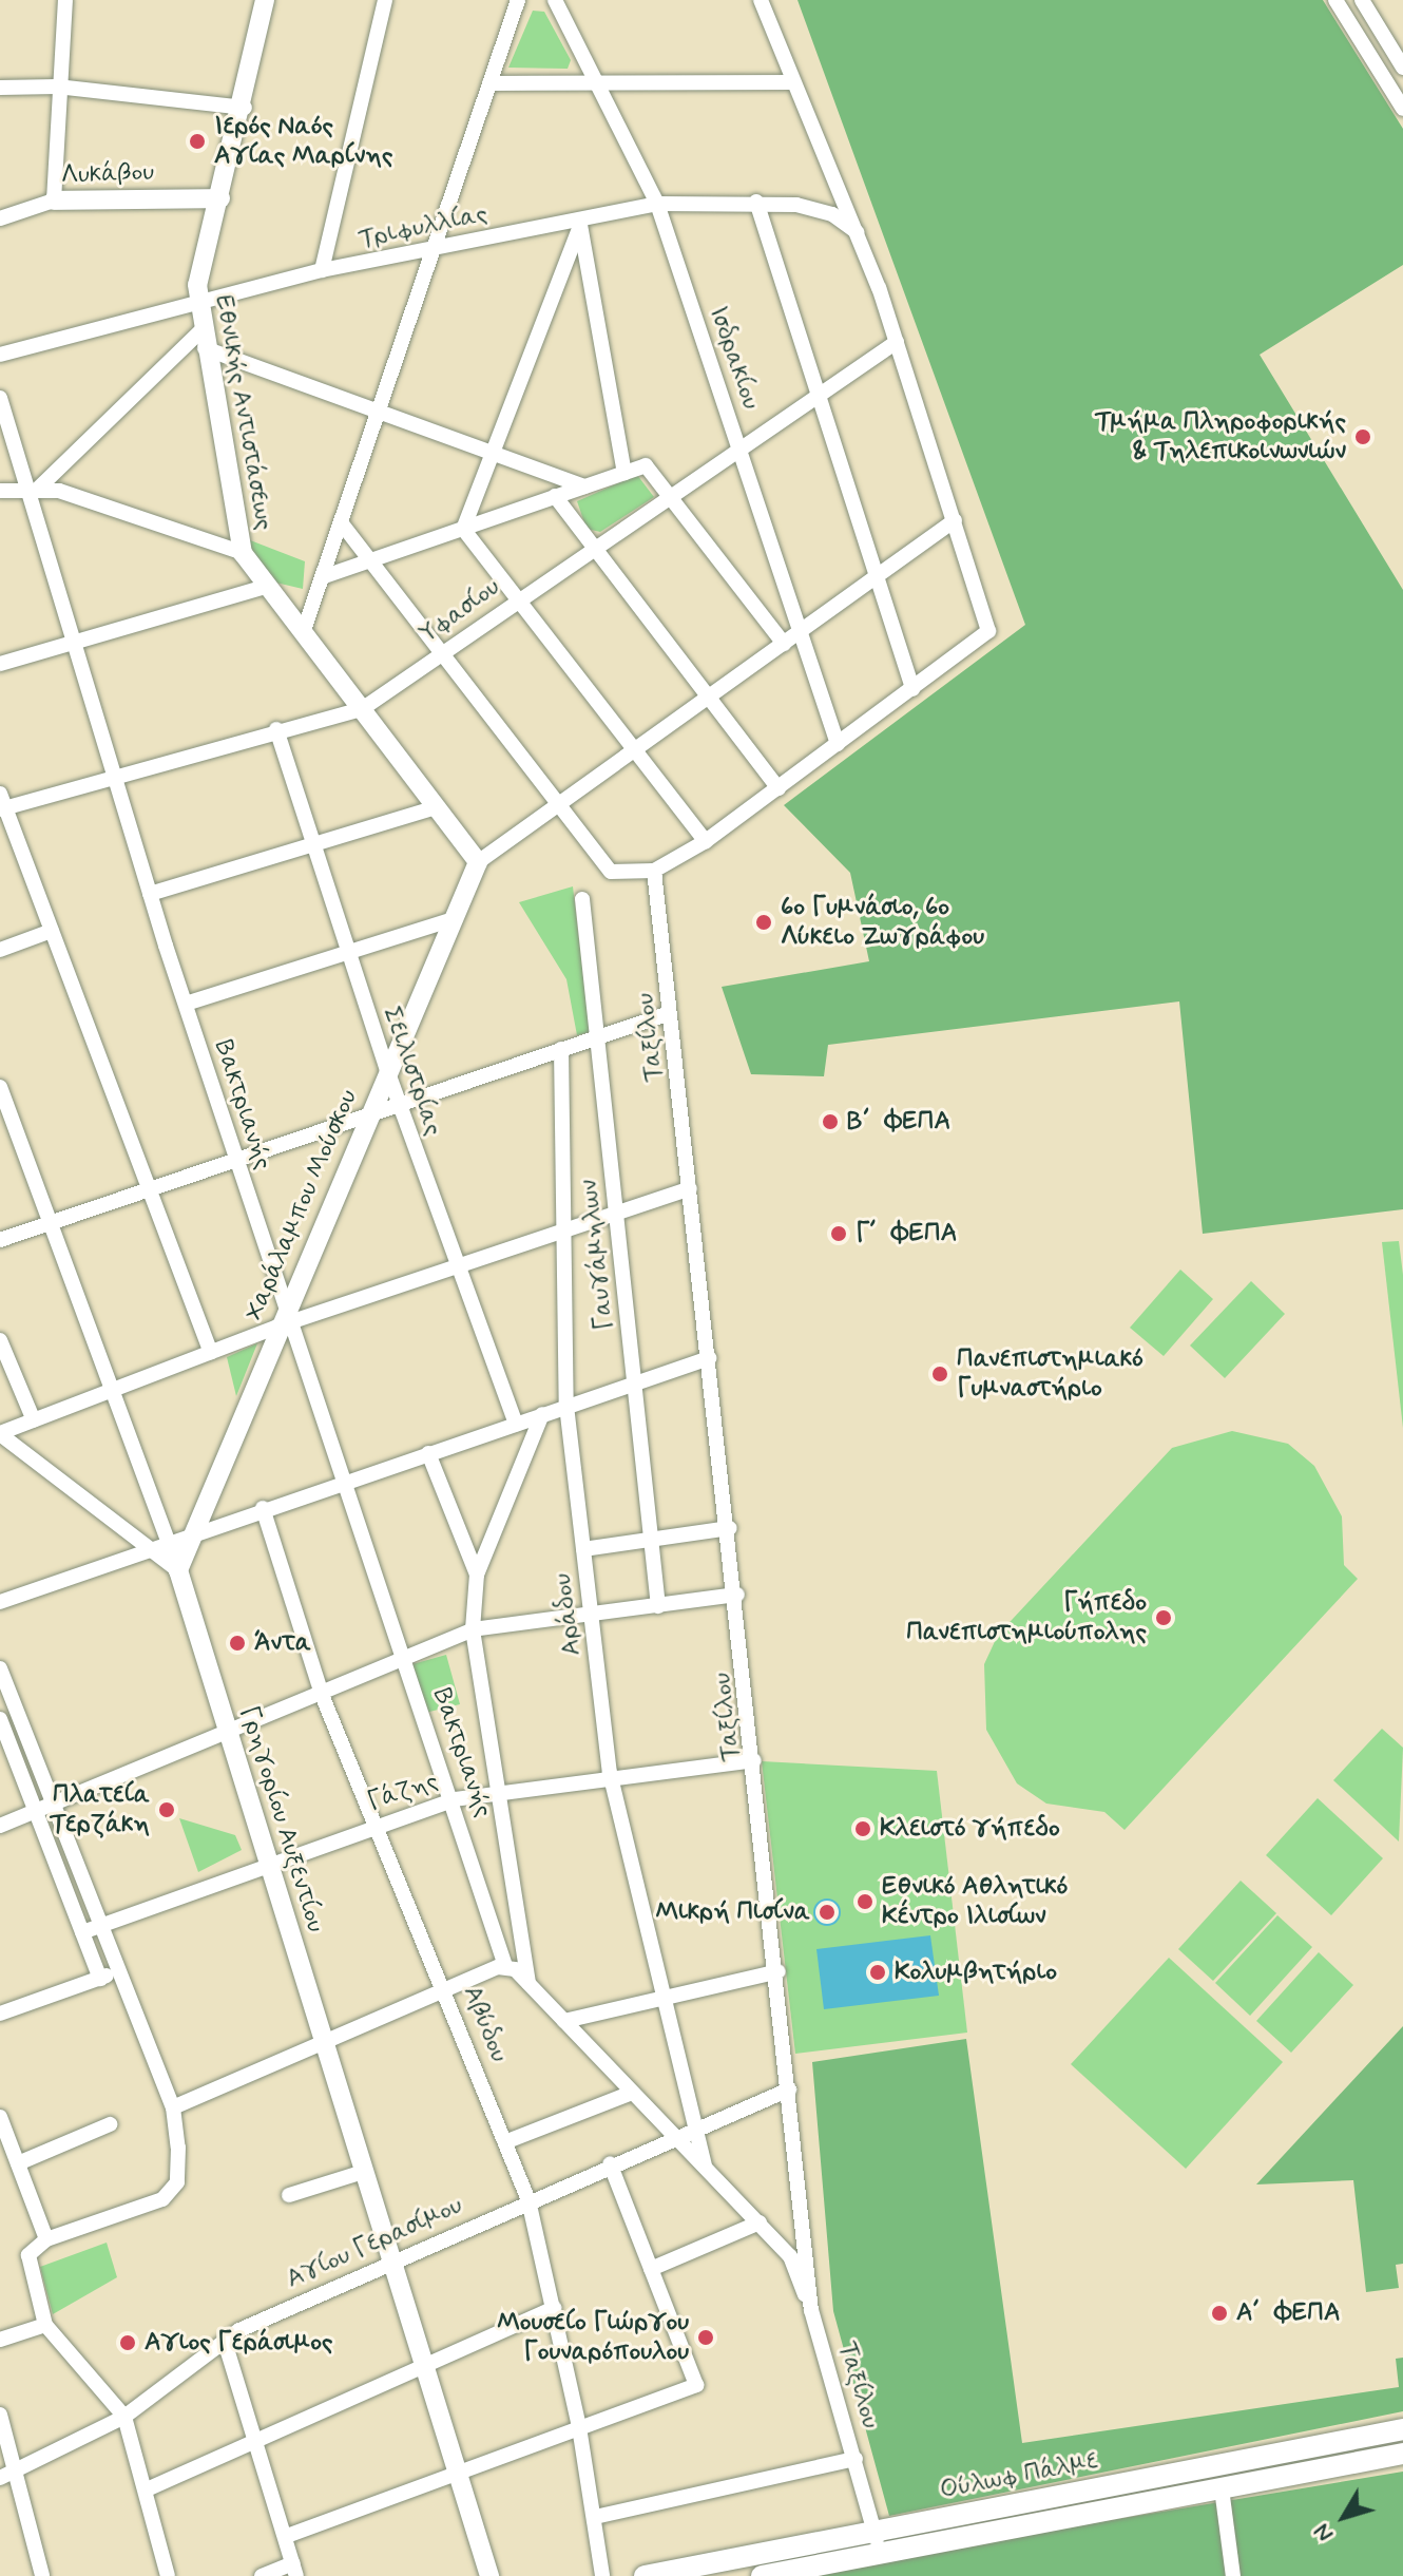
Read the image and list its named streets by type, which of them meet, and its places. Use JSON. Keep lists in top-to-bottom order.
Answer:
{
  "streets": {
    "main road": ["Ούλωφ Πάλμε"],
    "street": [
      "Λυκάβου",
      "Τριφυλλίας",
      "Ισδρακίου",
      "Εθνικής Αντιστάσεως",
      "Υφασίου",
      "Ταξίλου",
      "Σειλιστρίας",
      "Βακτριανής",
      "Χαράλαμπου Μούσκου",
      "Γαυγάμηλων",
      "Αράδου",
      "Γάζης",
      "Γρηγορίου Αυξεντίου",
      "Αβύδου",
      "Αγίου Γερασίμου"
    ]
  },
  "crossings": [
    ["Λυκάβου", "Εθνικής Αντιστάσεως"],
    ["Τριφυλλίας", "Ισδρακίου"],
    ["Τριφυλλίας", "Εθνικής Αντιστάσεως"],
    ["Ισδρακίου", "Υφασίου"],
    ["Εθνικής Αντιστάσεως", "Υφασίου"],
    ["Εθνικής Αντιστάσεως", "Χαράλαμπου Μούσκου"],
    ["Υφασίου", "Σειλιστρίας"],
    ["Υφασίου", "Βακτριανής"],
    ["Ταξίλου", "Γάζης"],
    ["Ταξίλου", "Αγίου Γερασίμου"],
    ["Ταξίλου", "Ούλωφ Πάλμε"],
    ["Σειλιστρίας", "Χαράλαμπου Μούσκου"],
    ["Βακτριανής", "Χαράλαμπου Μούσκου"],
    ["Βακτριανής", "Γάζης"],
    ["Χαράλαμπου Μούσκου", "Γρηγορίου Αυξεντίου"],
    ["Αράδου", "Γάζης"],
    ["Αράδου", "Αγίου Γερασίμου"],
    ["Γάζης", "Γρηγορίου Αυξεντίου"],
    ["Γάζης", "Αβύδου"],
    ["Γρηγορίου Αυξεντίου", "Αγίου Γερασίμου"],
    ["Αβύδου", "Αγίου Γερασίμου"]
  ],
  "places": [
    "Ιερός Ναός Αγίας Μαρίνης",
    "Τμήμα Πληροφορικής & Τηλεπικοινωνιών",
    "6ο Γυμνάσιο, 6ο Λύκειο Ζωγράφου",
    "Β΄ ΦΕΠΑ",
    "Γ΄ ΦΕΠΑ",
    "Πανεπιστημιακό Γυμναστήριο",
    "Γήπεδο Πανεπιστημιούπολης",
    "Άντα",
    "Πλατεία Τερζάκη",
    "Κλειστό γήπεδο",
    "Εθνικό Αθλητικό Κέντρο Ιλισίων",
    "Μικρή Πισίνα",
    "Κολυμβητήριο",
    "Α΄ ΦΕΠΑ",
    "Μουσείο Γιώργου Γουναρόπουλου",
    "Αγιος Γεράσιμος"
  ],
  "north": "bottom left"
}
